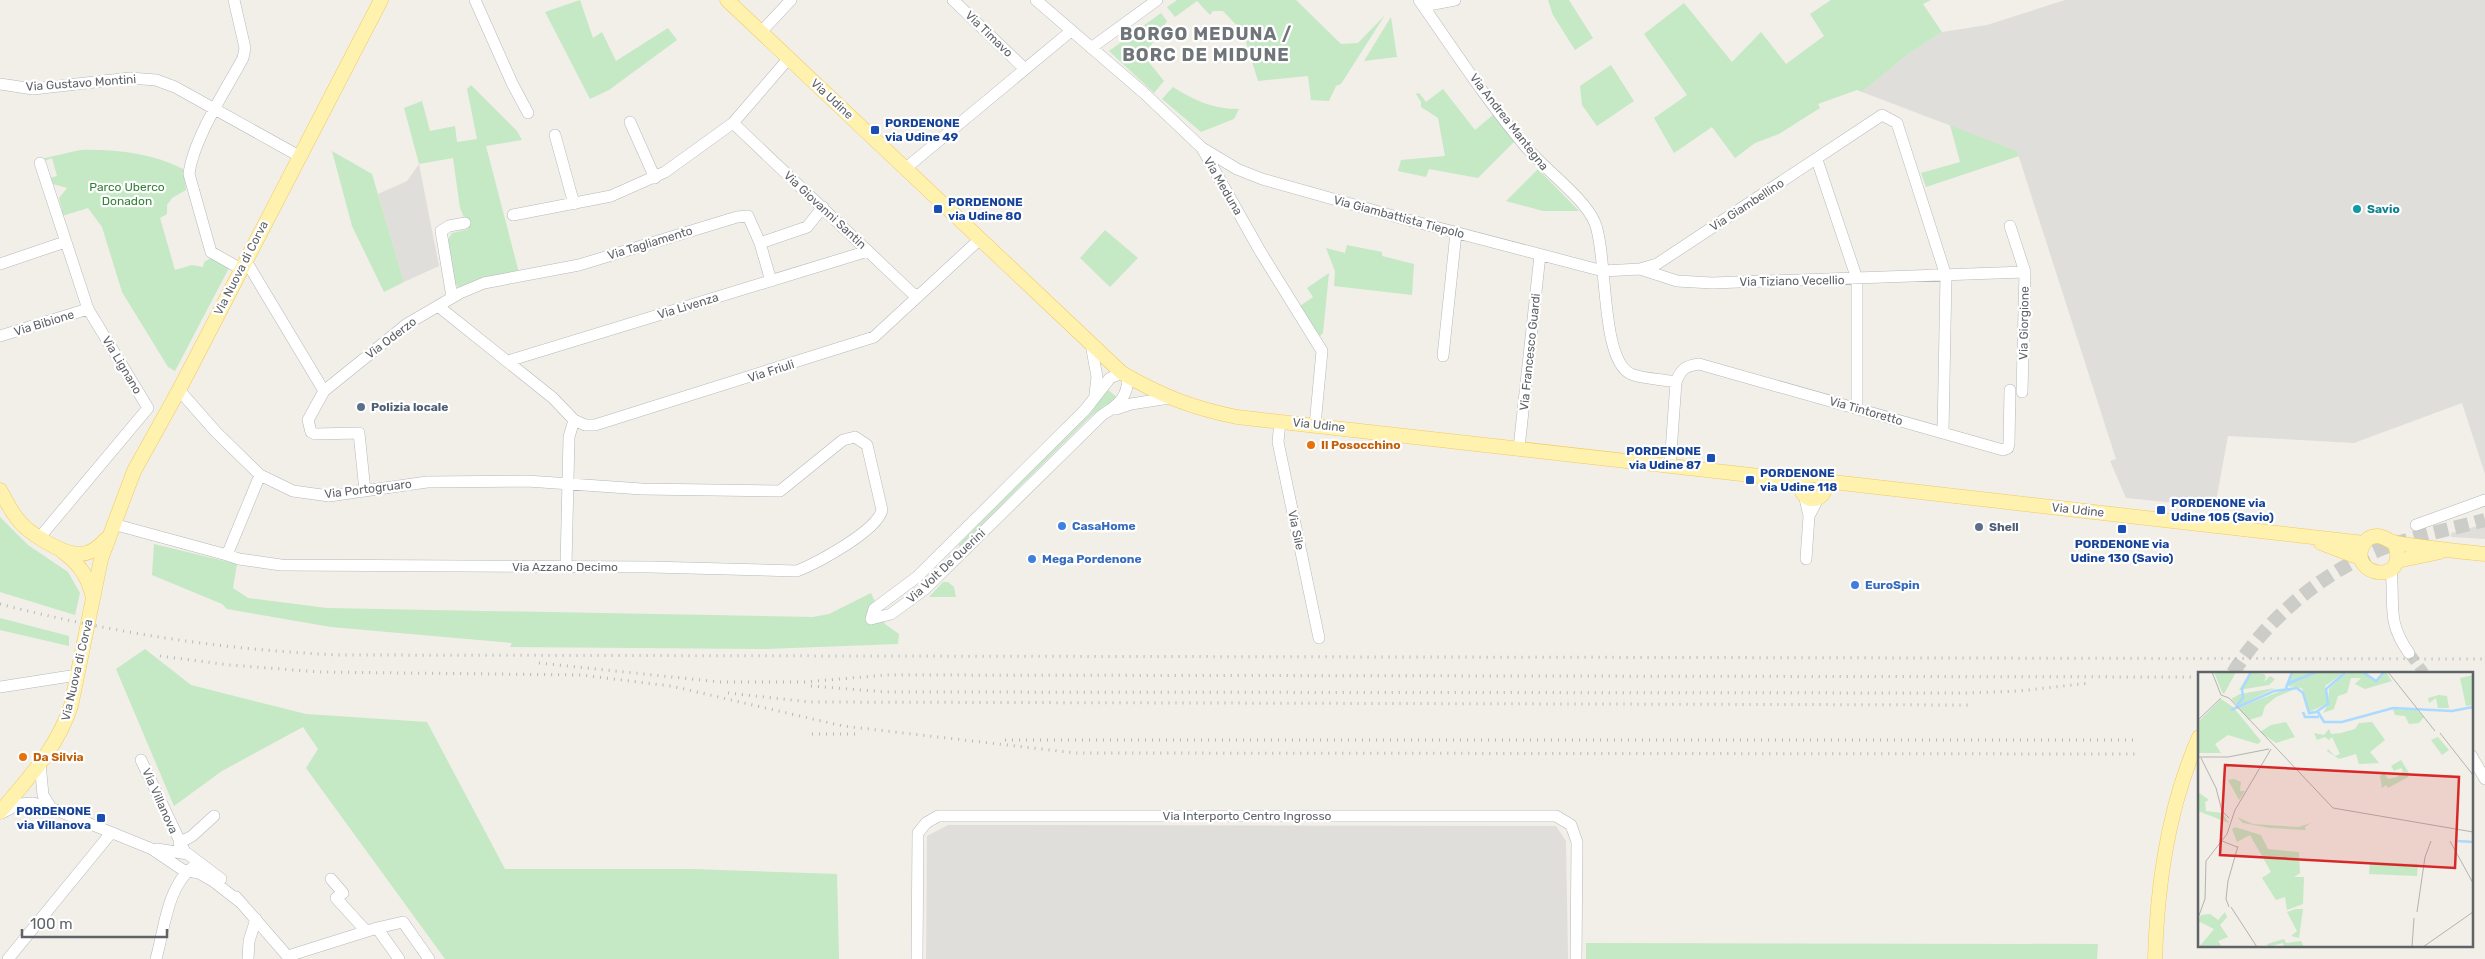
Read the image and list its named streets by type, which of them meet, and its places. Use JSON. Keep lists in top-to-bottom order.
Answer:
{
  "streets": {
    "main road": ["Via Udine", "Via Nuova di Corva"],
    "street": [
      "Via Timavo",
      "Via Gustavo Montini",
      "Via Andrea Mantegna",
      "Via Meduna",
      "Via Giambellino",
      "Via Giovanni Santin",
      "Via Giambattista Tiepolo",
      "Via Tagliamento",
      "Via Tiziano Vecellio",
      "Via Livenza",
      "Via Bibione",
      "Via Giorgione",
      "Via Oderzo",
      "Via Francesco Guardi",
      "Via Lignano",
      "Via Friuli",
      "Via Tintoretto",
      "Via Portogruaro",
      "Via Sile",
      "Via Volt De Querini",
      "Via Azzano Decimo",
      "Via Villanova",
      "Via Interporto Centro Ingrosso"
    ]
  },
  "crossings": [
    ["Via Gustavo Montini", "Via Nuova di Corva"],
    ["Via Udine", "Via Meduna"],
    ["Via Udine", "Via Francesco Guardi"],
    ["Via Udine", "Via Friuli"],
    ["Via Udine", "Via Sile"],
    ["Via Udine", "Via Volt De Querini"],
    ["Via Andrea Mantegna", "Via Giambellino"],
    ["Via Andrea Mantegna", "Via Giambattista Tiepolo"],
    ["Via Andrea Mantegna", "Via Tintoretto"],
    ["Via Meduna", "Via Giambattista Tiepolo"],
    ["Via Giambellino", "Via Giambattista Tiepolo"],
    ["Via Giambellino", "Via Tiziano Vecellio"],
    ["Via Giambellino", "Via Giorgione"],
    ["Via Giovanni Santin", "Via Livenza"],
    ["Via Giovanni Santin", "Via Friuli"],
    ["Via Giambattista Tiepolo", "Via Francesco Guardi"],
    ["Via Tagliamento", "Via Oderzo"],
    ["Via Nuova di Corva", "Via Portogruaro"],
    ["Via Nuova di Corva", "Via Azzano Decimo"],
    ["Via Tiziano Vecellio", "Via Giorgione"],
    ["Via Bibione", "Via Lignano"],
    ["Via Oderzo", "Via Portogruaro"],
    ["Via Portogruaro", "Via Azzano Decimo"]
  ],
  "districts": ["BORGO MEDUNA / BORC DE MIDUNE"],
  "parks": ["Parco Uberco Donadon"],
  "places": {
    "transit": [
      "PORDENONE via Udine 49",
      "PORDENONE via Udine 80",
      "PORDENONE via Udine 87",
      "PORDENONE via Udine 118",
      "PORDENONE via Udine 105 (Savio)",
      "PORDENONE via Udine 130 (Savio)",
      "PORDENONE via Villanova"
    ],
    "other": [
      "Savio",
      "Polizia locale",
      "Il Posocchino",
      "CasaHome",
      "Shell",
      "Mega Pordenone",
      "EuroSpin",
      "Da Silvia"
    ]
  },
  "scale_bar": "100 m"
}
